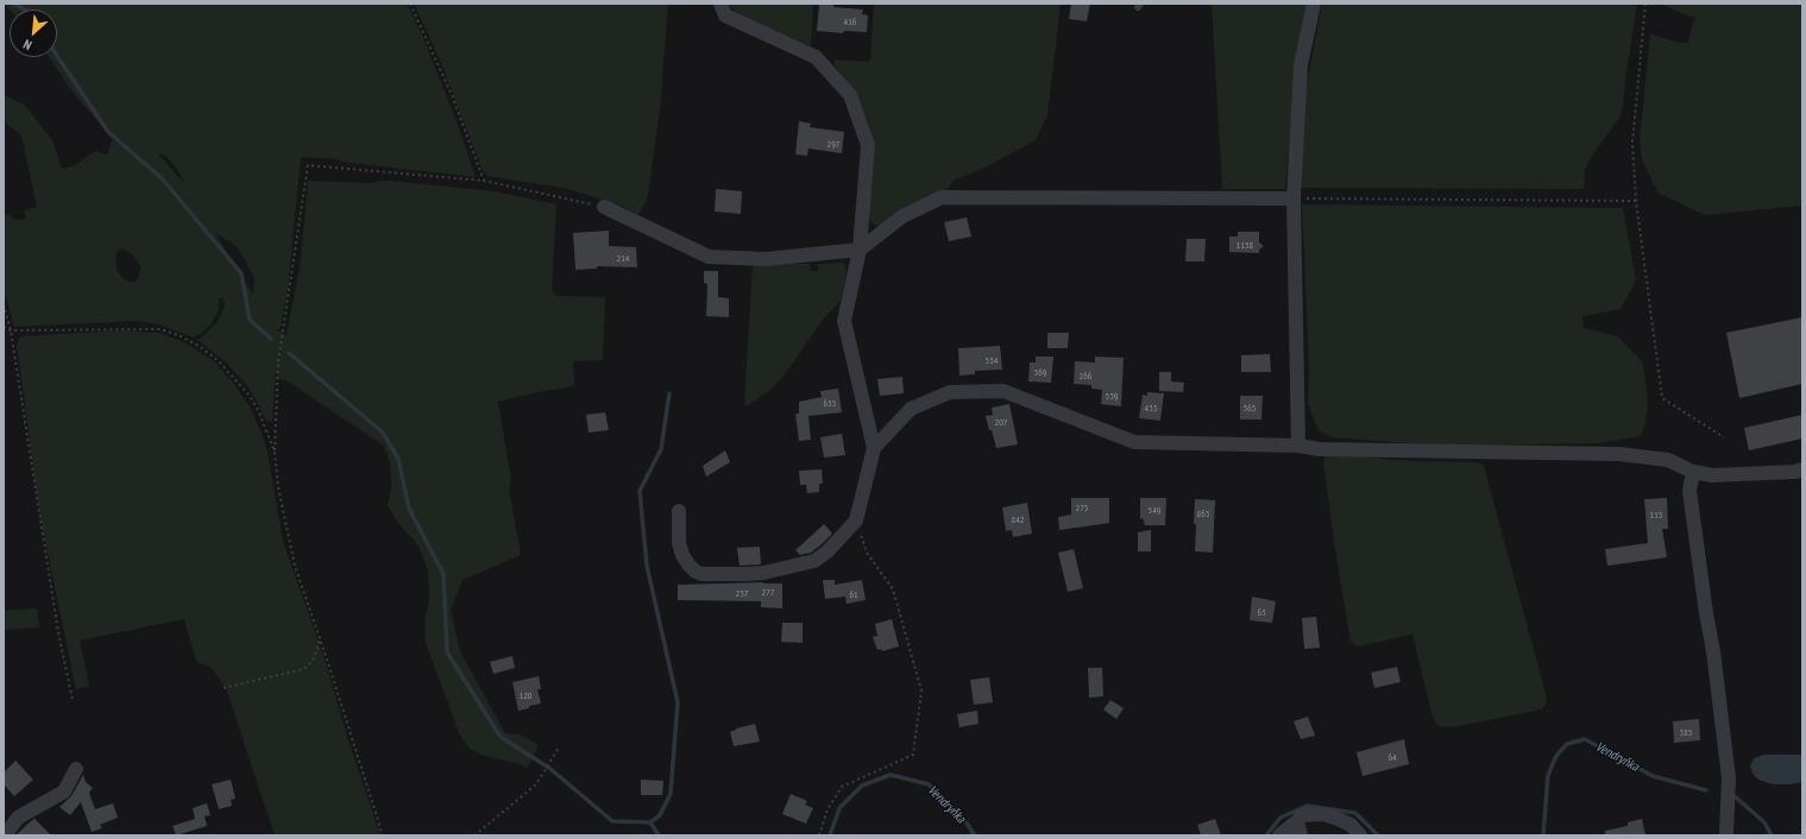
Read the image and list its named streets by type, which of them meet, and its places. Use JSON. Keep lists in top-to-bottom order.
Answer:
{
  "water": ["Vendryňka"],
  "house_numbers": [
    "416",
    "297",
    "1158",
    "214",
    "554",
    "369",
    "266",
    "539",
    "655",
    "433",
    "365",
    "207",
    "275",
    "549",
    "863",
    "115",
    "842",
    "277",
    "237",
    "61",
    "63",
    "120",
    "385",
    "64"
  ],
  "north": "bottom left"
}
